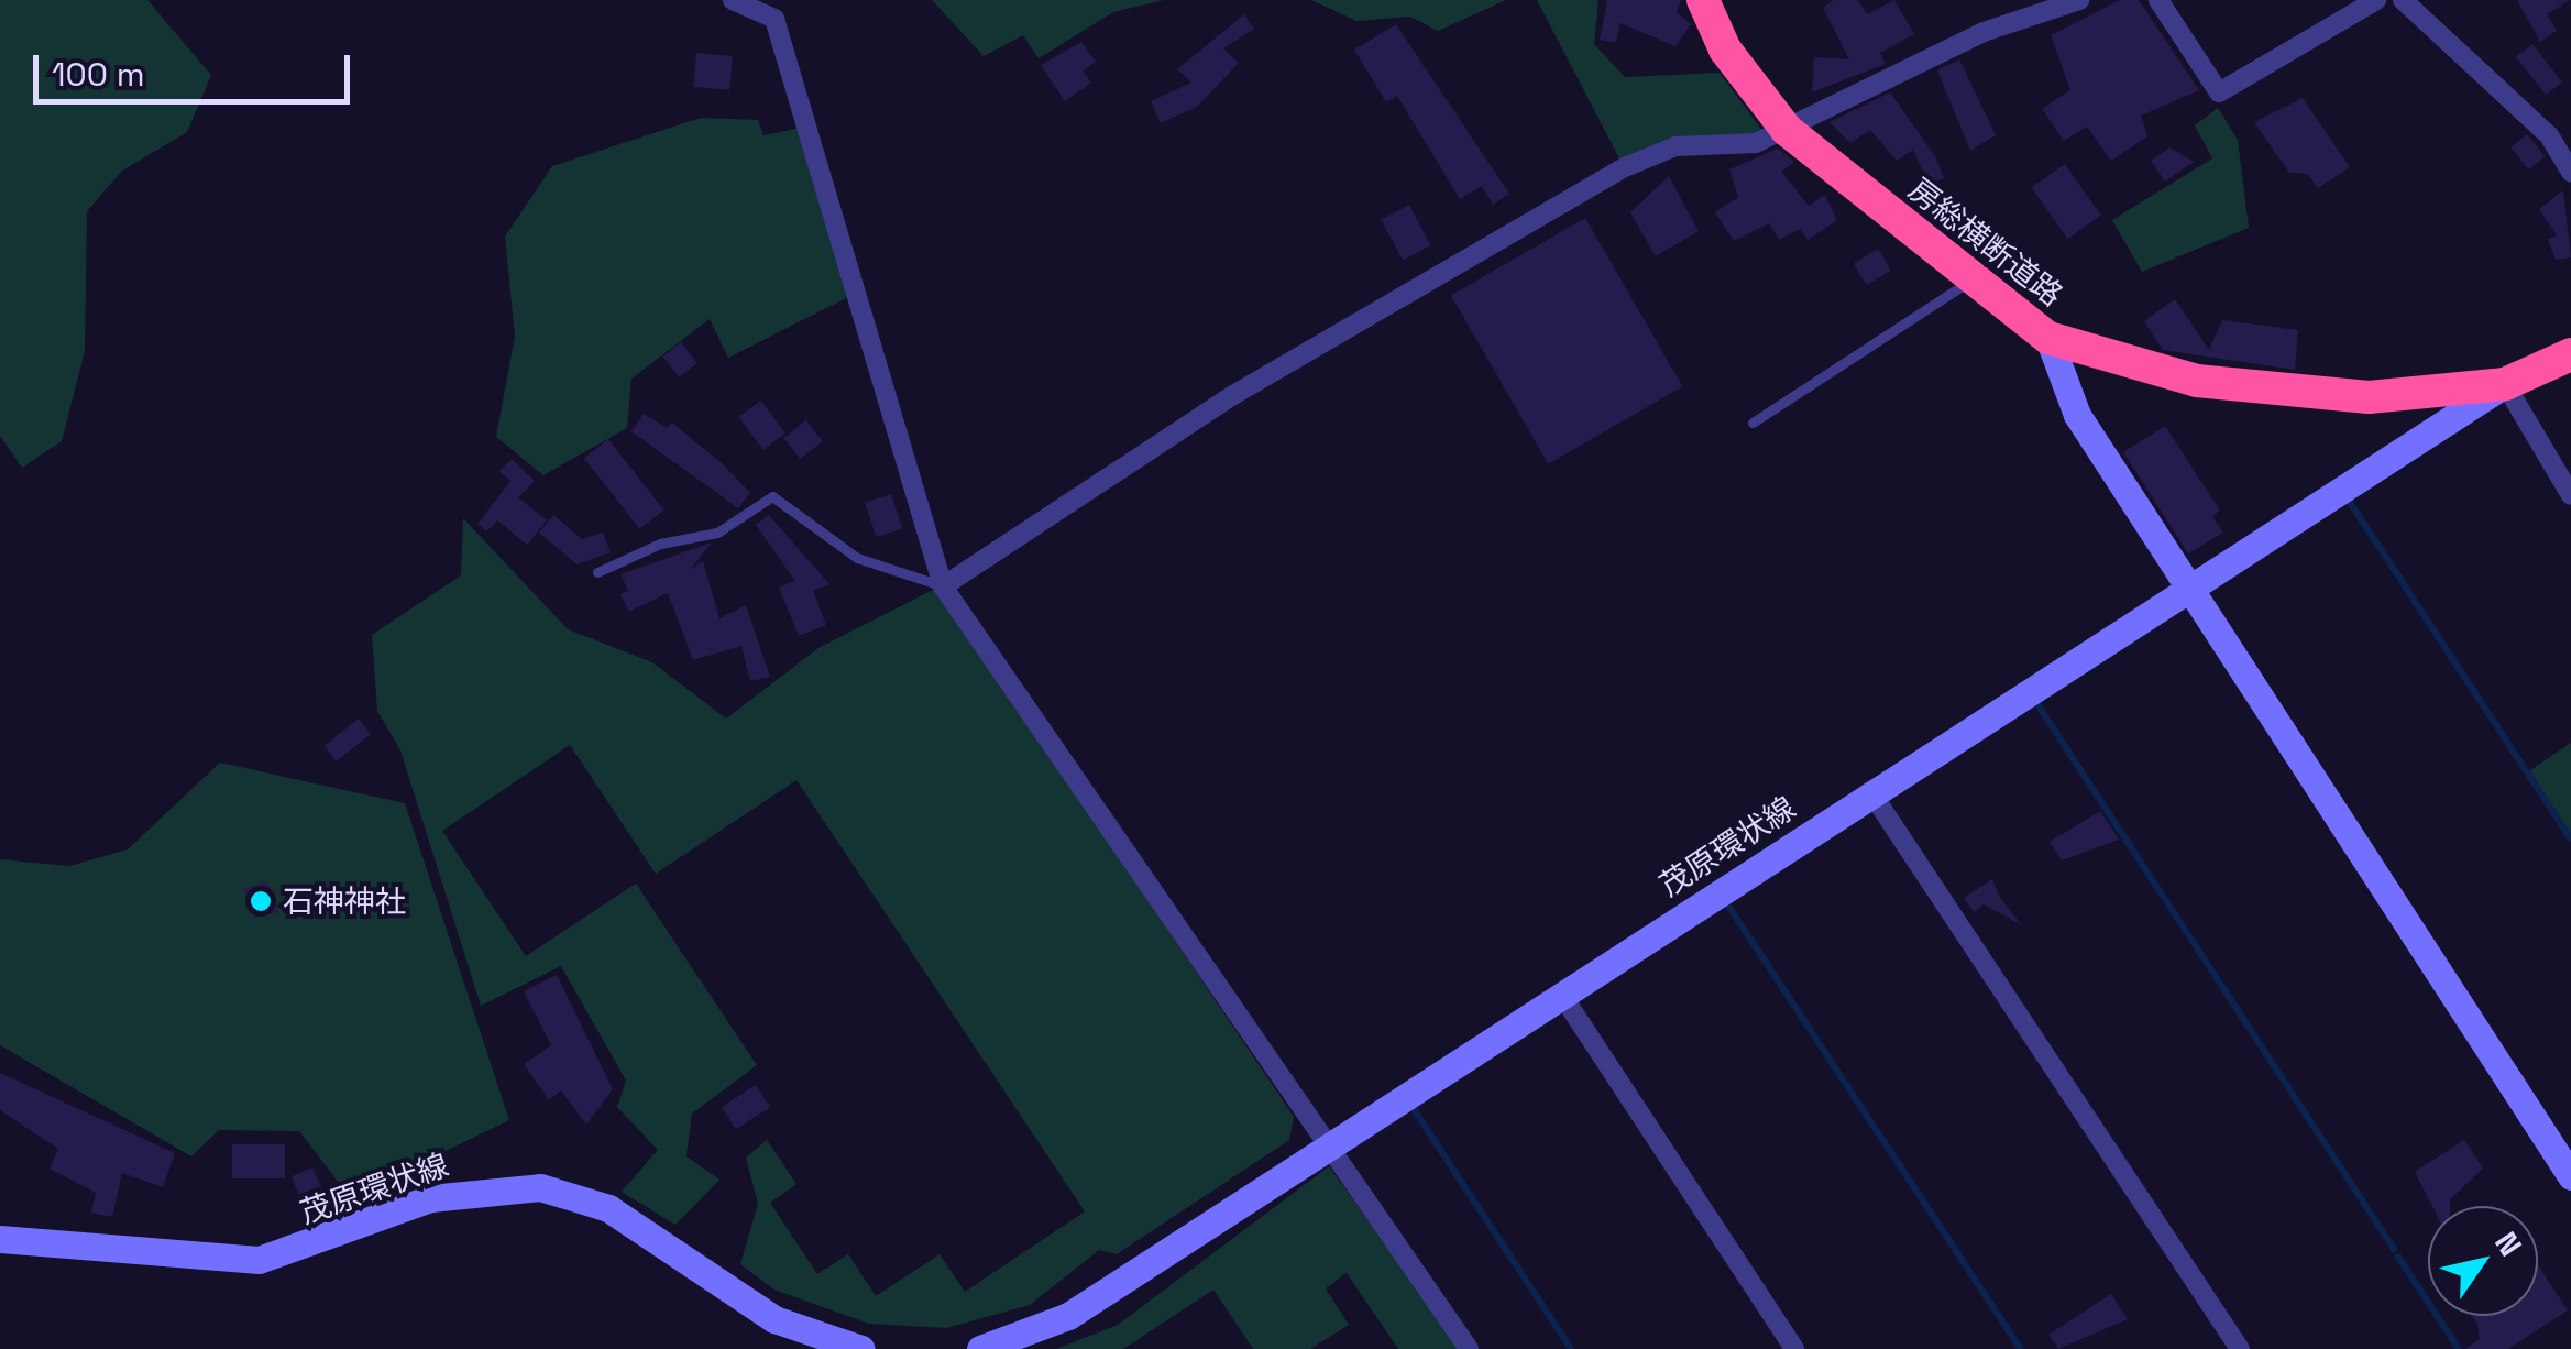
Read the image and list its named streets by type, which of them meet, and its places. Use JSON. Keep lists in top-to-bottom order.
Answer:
{
  "streets": {
    "highway": ["房総横断道路"],
    "main road": ["茂原環状線"]
  },
  "crossings": [
    ["房総横断道路", "茂原環状線"]
  ],
  "places": ["石神神社"],
  "scale_bar": "100 m",
  "north": "top right"
}
